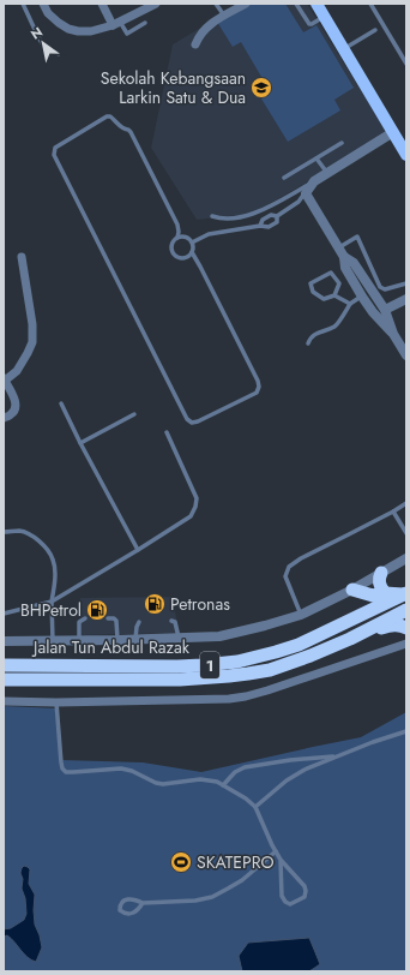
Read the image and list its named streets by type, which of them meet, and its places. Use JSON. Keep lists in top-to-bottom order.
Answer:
{
  "streets": {
    "highway": ["Jalan Tun Abdul Razak", "1"]
  },
  "places": {
    "school or university": ["Sekolah Kebangsaan Larkin Satu & Dua"],
    "fuel station": ["Petronas", "BHPetrol"],
    "sports": ["SKATEPRO"]
  },
  "north": "top left"
}
